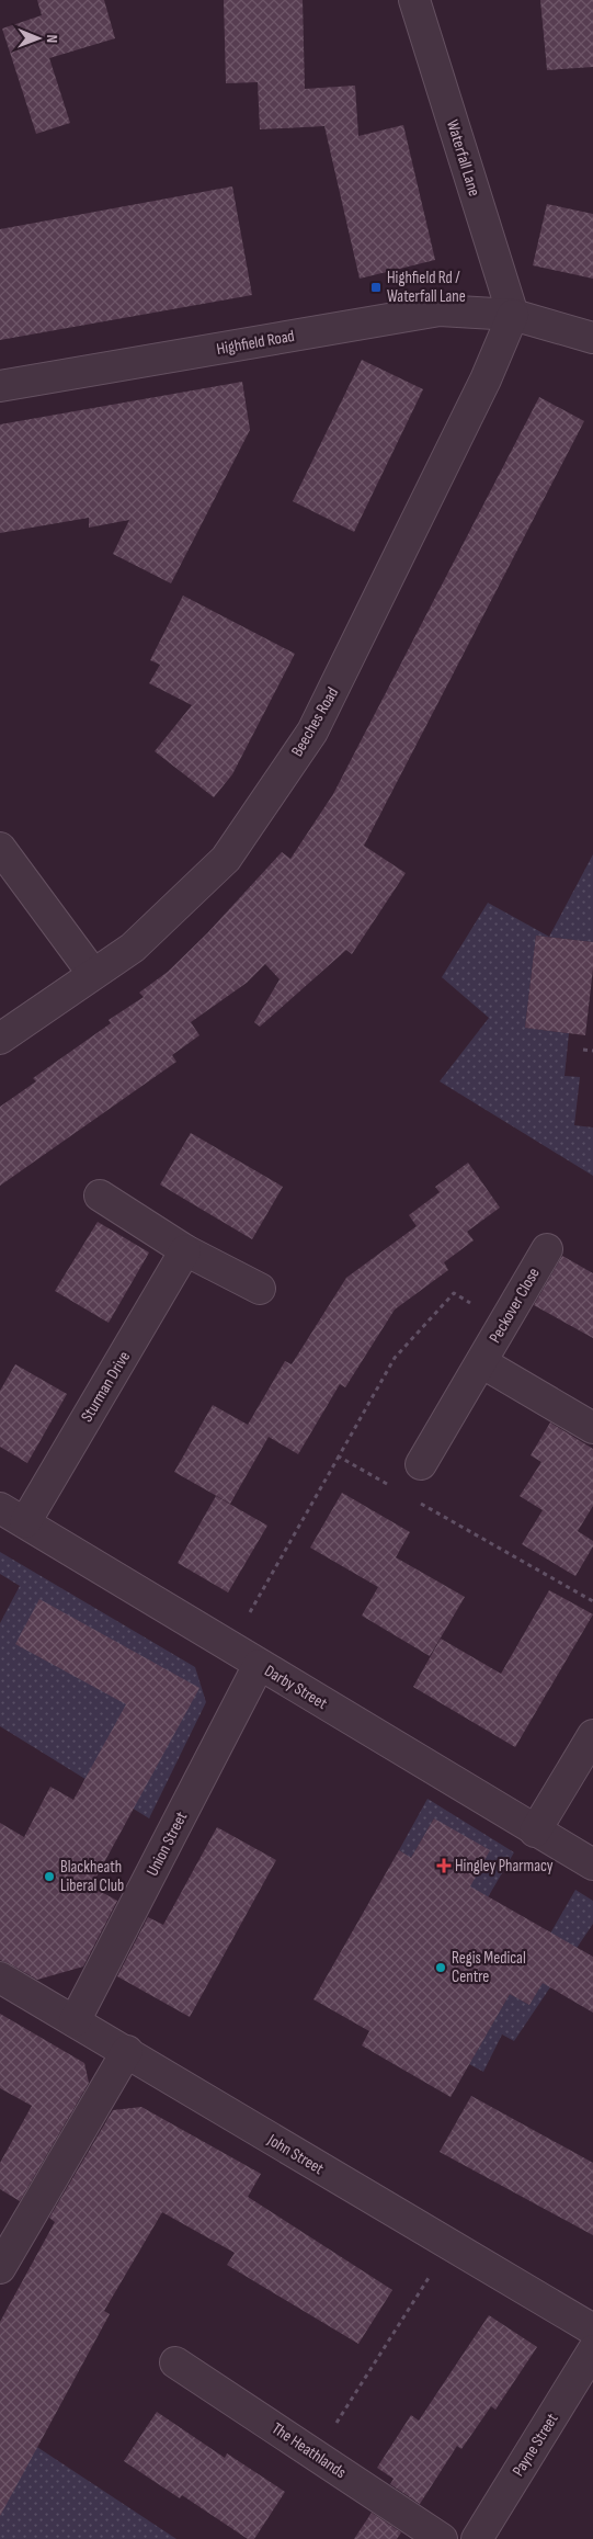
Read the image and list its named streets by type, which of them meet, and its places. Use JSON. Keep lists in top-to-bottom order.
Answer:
{
  "streets": {
    "street": [
      "Waterfall Lane",
      "Highfield Road",
      "Beeches Road",
      "Peckover Close",
      "Sturman Drive",
      "Darby Street",
      "Union Street",
      "John Street",
      "Payne Street",
      "The Heathlands"
    ]
  },
  "crossings": [
    ["Waterfall Lane", "Highfield Road"],
    ["Waterfall Lane", "Beeches Road"],
    ["Highfield Road", "Beeches Road"],
    ["Sturman Drive", "Darby Street"],
    ["Darby Street", "Union Street"],
    ["Union Street", "John Street"]
  ],
  "places": {
    "transit": ["Highfield Rd / Waterfall Lane"],
    "health": ["Hingley Pharmacy"],
    "other": ["Blackheath Liberal Club", "Regis Medical Centre"]
  },
  "north": "right"
}
